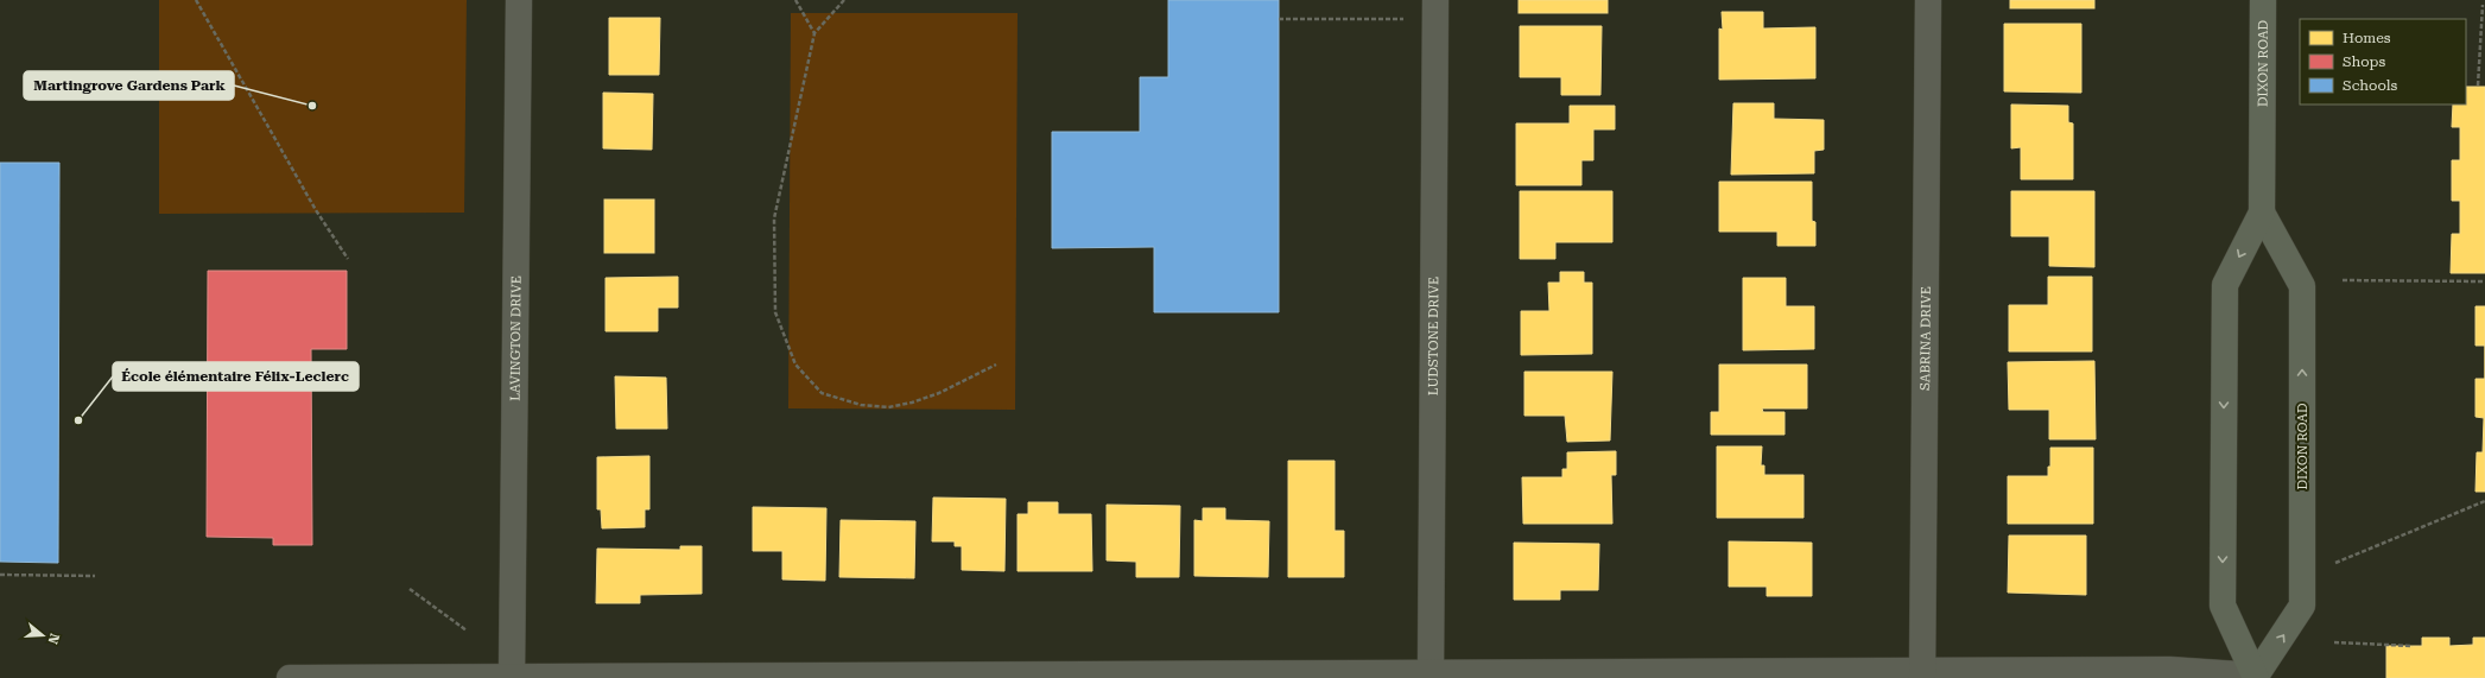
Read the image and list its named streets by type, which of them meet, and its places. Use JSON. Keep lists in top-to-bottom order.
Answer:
{
  "streets": {
    "main road": ["DIXON ROAD"],
    "street": ["LUDSTONE DRIVE", "LAVINGTON DRIVE", "SABRINA DRIVE"]
  },
  "places": ["Martingrove Gardens Park", "École élémentaire Félix-Leclerc"],
  "legend": ["Homes", "Shops", "Schools"],
  "north": "right"
}
